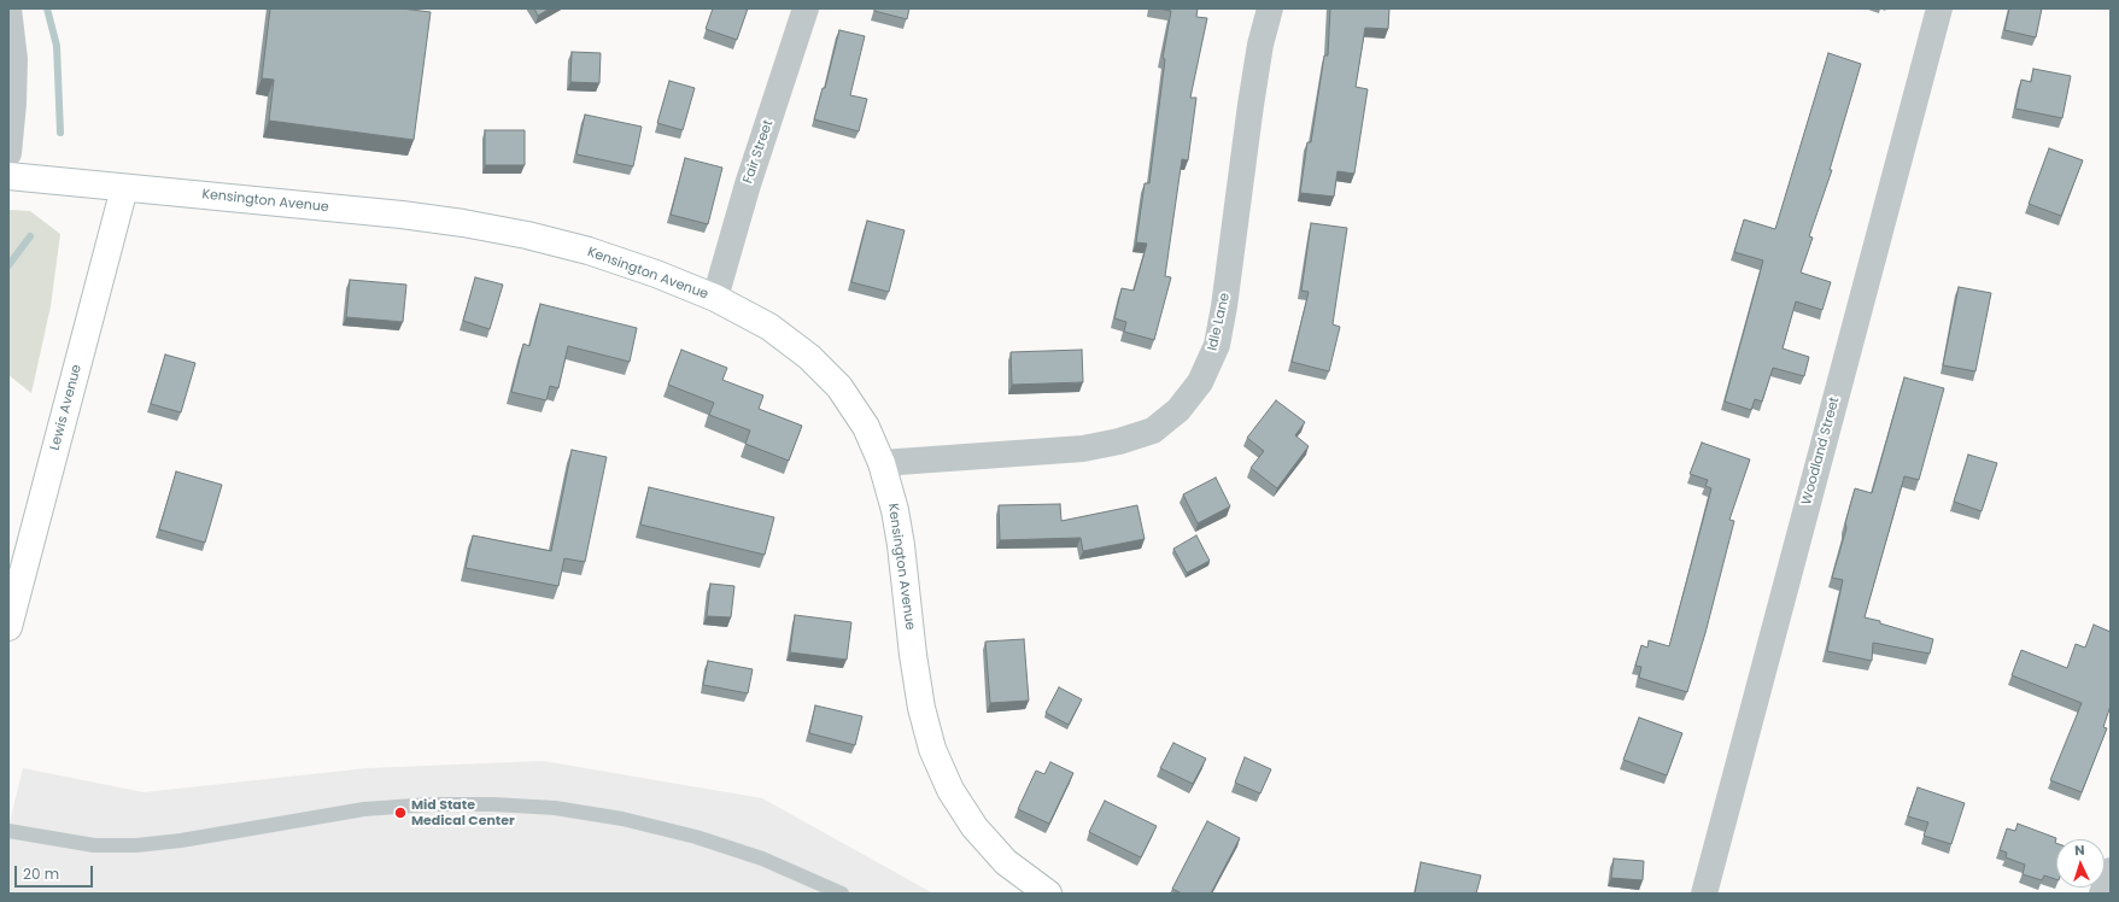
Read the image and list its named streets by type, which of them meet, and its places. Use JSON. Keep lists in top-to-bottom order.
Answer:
{
  "streets": {
    "main road": ["Kensington Avenue", "Lewis Avenue"],
    "street": ["Fair Street", "Idle Lane", "Woodland Street"]
  },
  "crossings": [
    ["Fair Street", "Kensington Avenue"],
    ["Kensington Avenue", "Idle Lane"],
    ["Kensington Avenue", "Lewis Avenue"]
  ],
  "places": ["Mid State Medical Center"],
  "scale_bar": "20 m",
  "north": "top"
}
